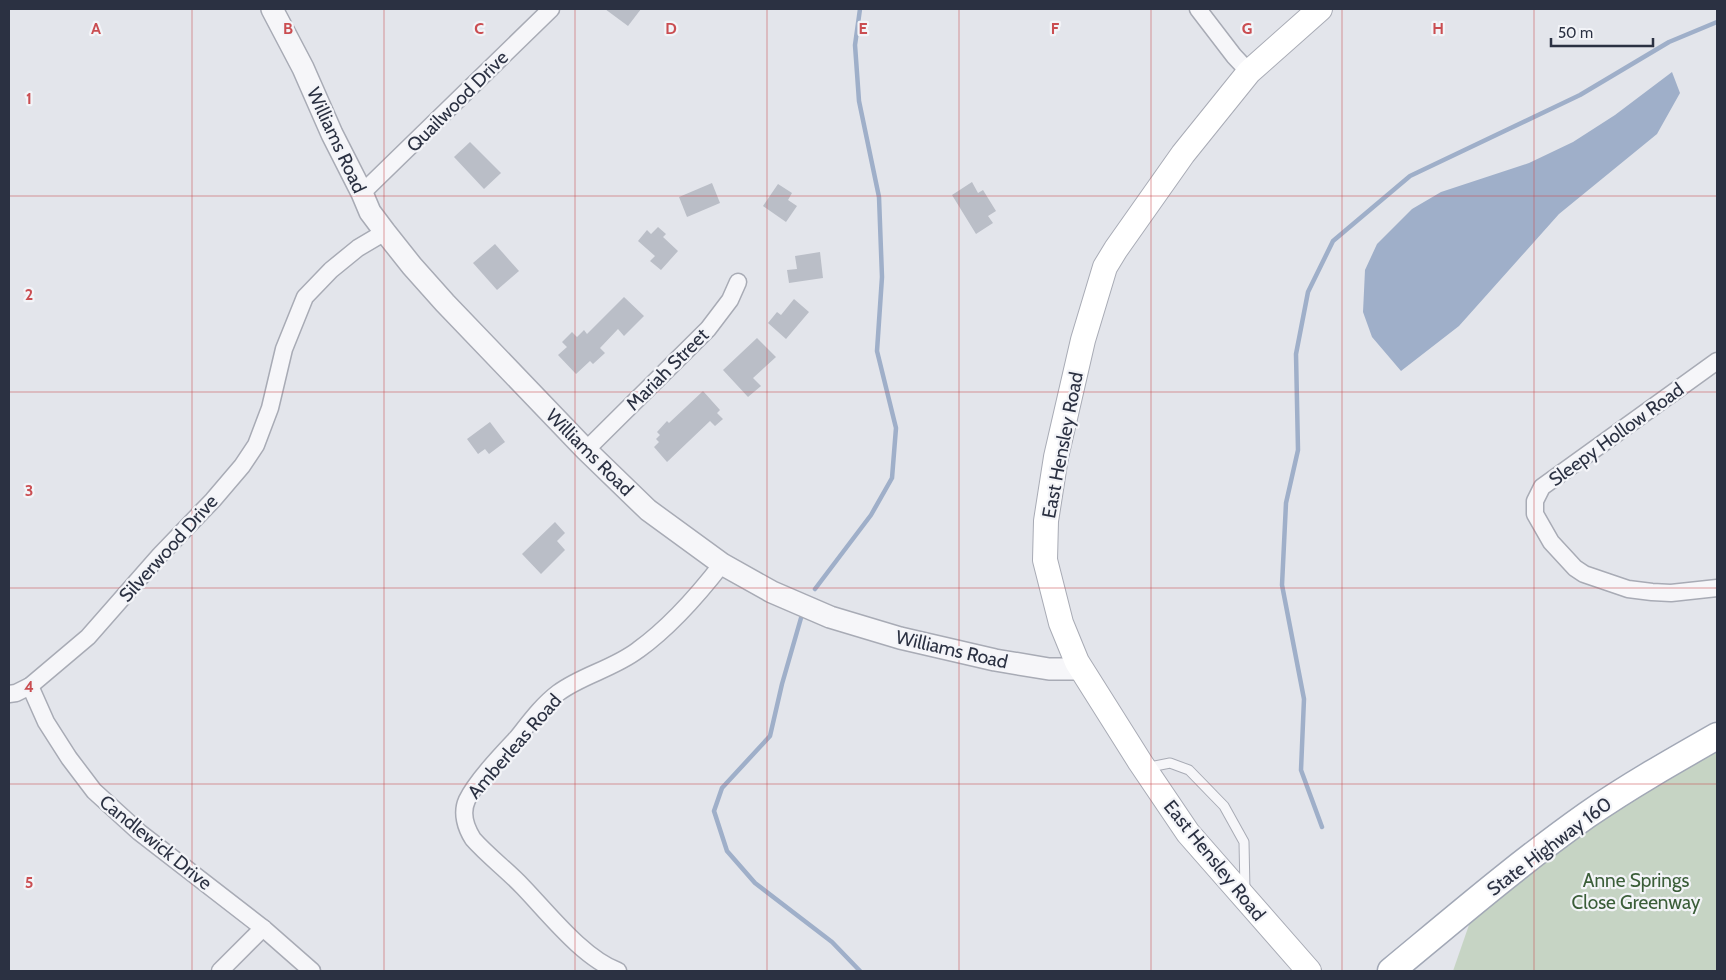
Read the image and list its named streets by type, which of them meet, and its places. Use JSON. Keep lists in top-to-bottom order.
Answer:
{
  "streets": {
    "main road": ["East Hensley Road", "State Highway 160"],
    "street": [
      "Quailwood Drive",
      "Williams Road",
      "Mariah Street",
      "Sleepy Hollow Road",
      "Silverwood Drive",
      "Amberleas Road",
      "Candlewick Drive"
    ]
  },
  "crossings": [
    ["Quailwood Drive", "Williams Road"],
    ["Williams Road", "Mariah Street"],
    ["Williams Road", "East Hensley Road"],
    ["Williams Road", "Silverwood Drive"],
    ["Williams Road", "Amberleas Road"],
    ["Silverwood Drive", "Candlewick Drive"]
  ],
  "parks": ["Anne Springs Close Greenway"],
  "scale_bar": "50 m",
  "grid": {
    "columns": [
      "A",
      "B",
      "C",
      "D",
      "E",
      "F",
      "G",
      "H"
    ],
    "rows": [
      "1",
      "2",
      "3",
      "4",
      "5"
    ]
  }
}
